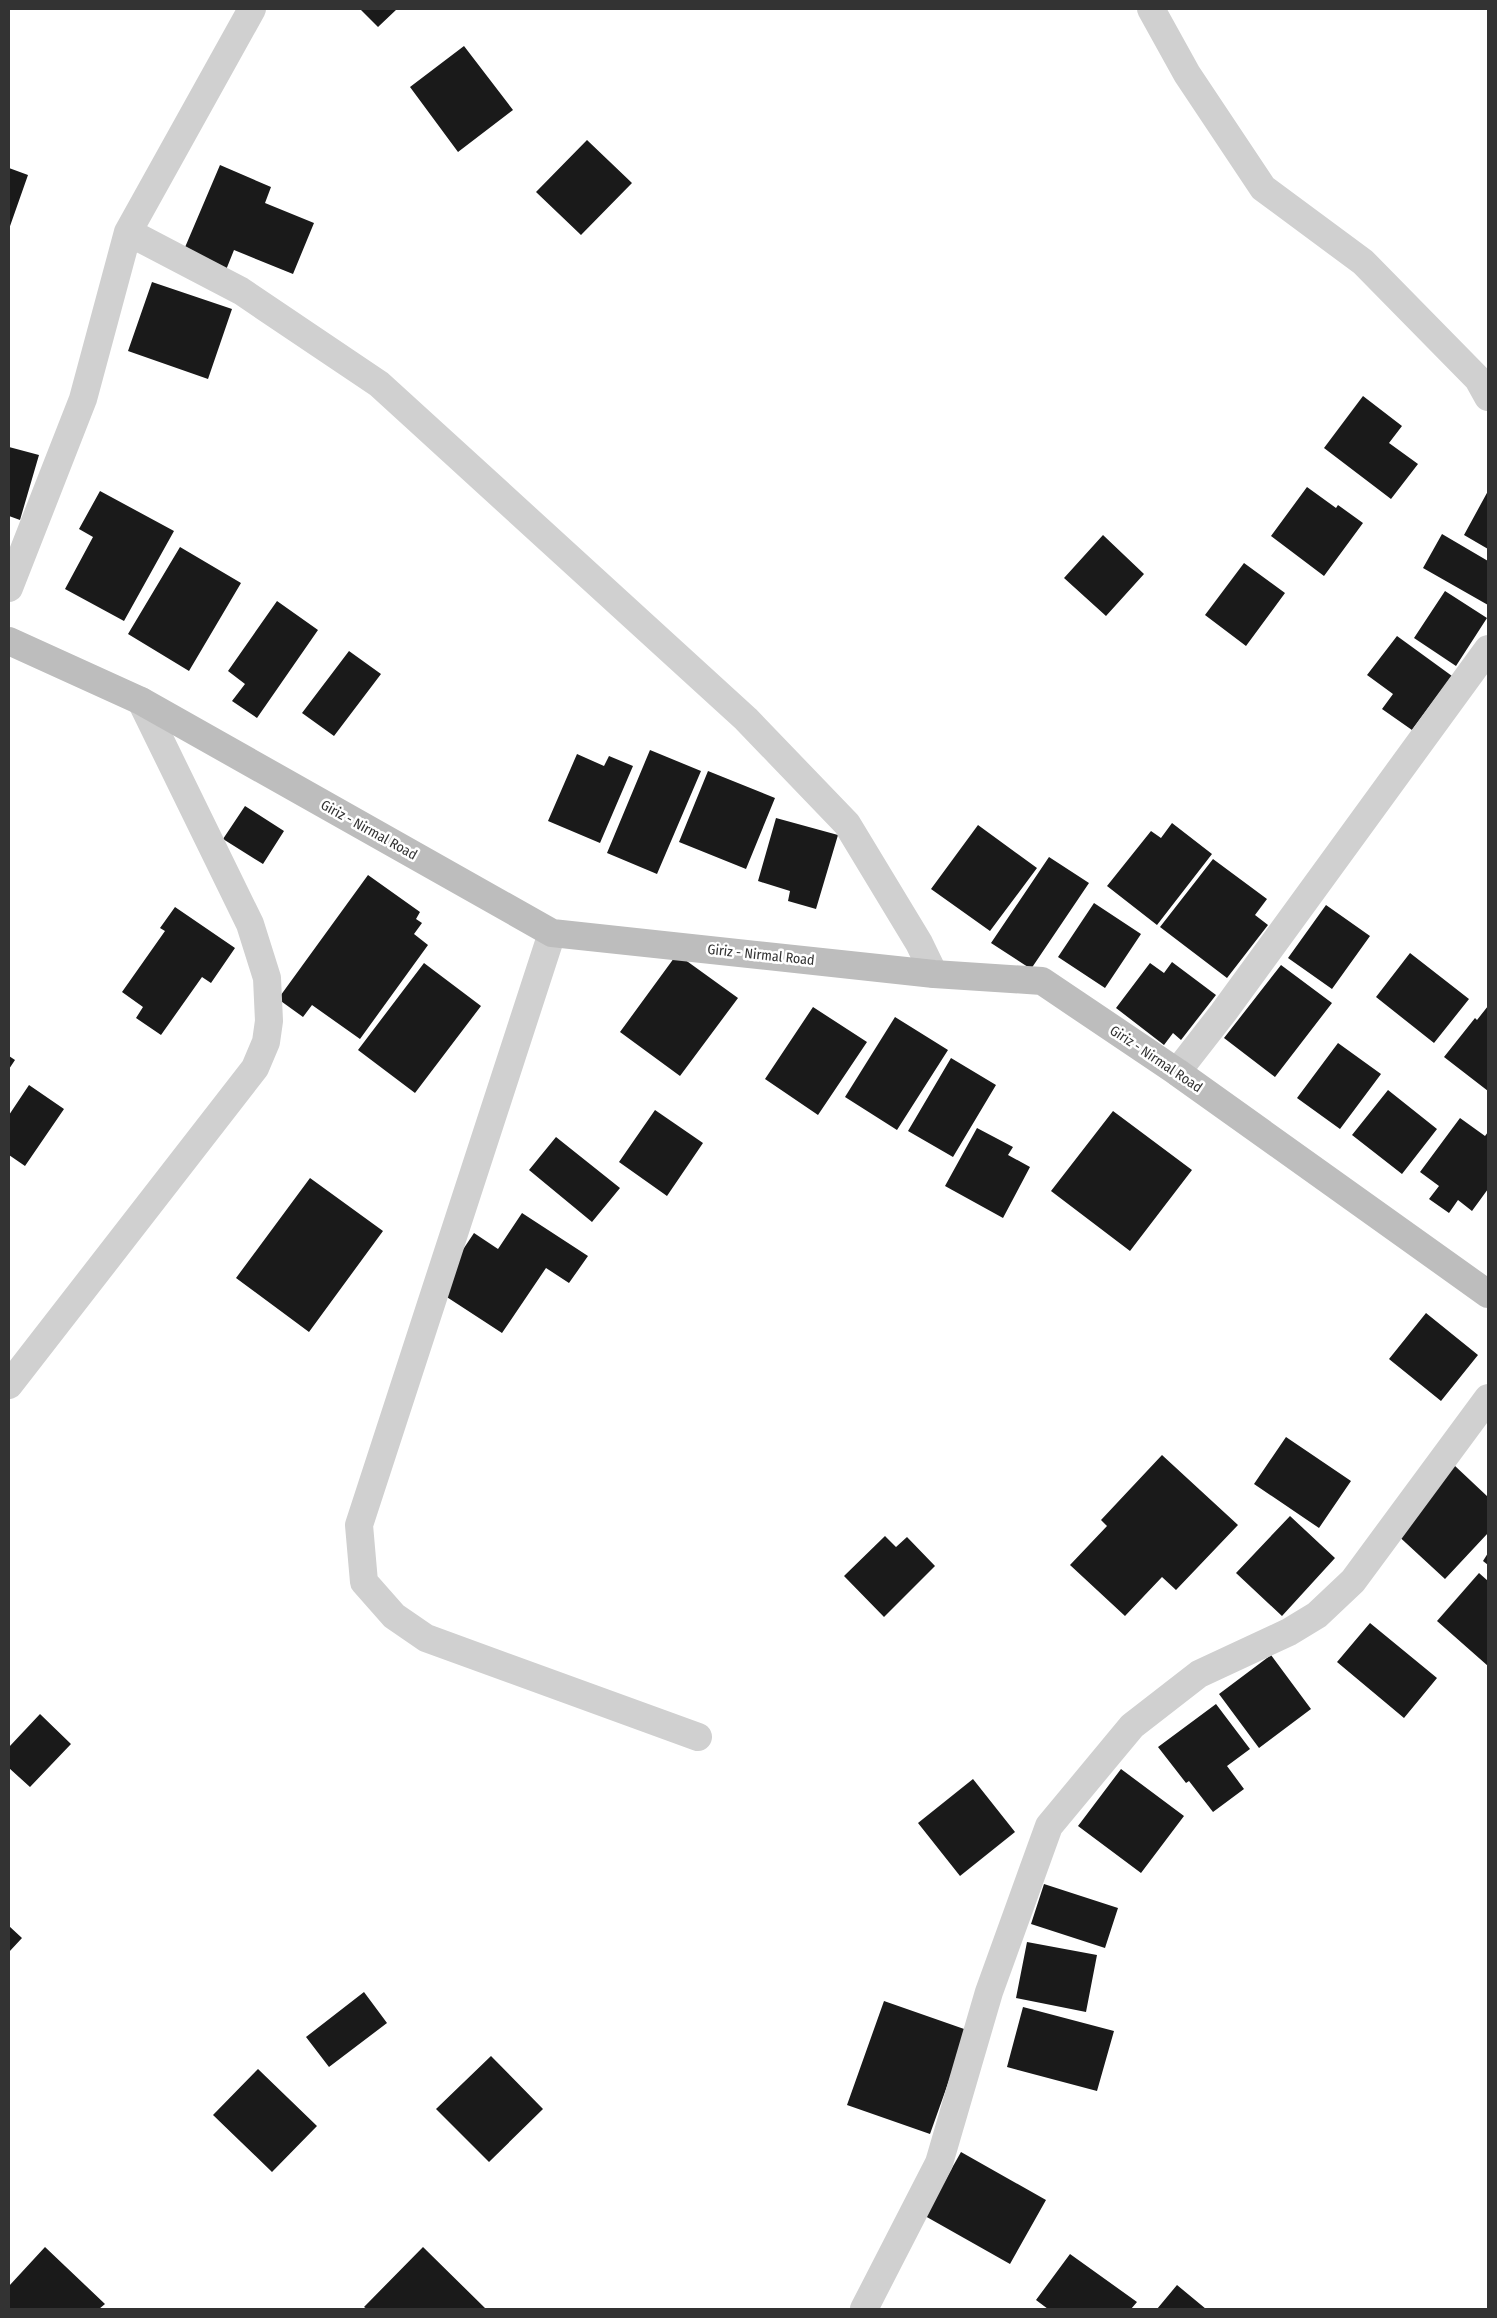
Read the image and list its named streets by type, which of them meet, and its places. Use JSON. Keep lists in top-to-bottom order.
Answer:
{
  "streets": {
    "main road": ["Giriz - Nirmal Road"]
  }
}
